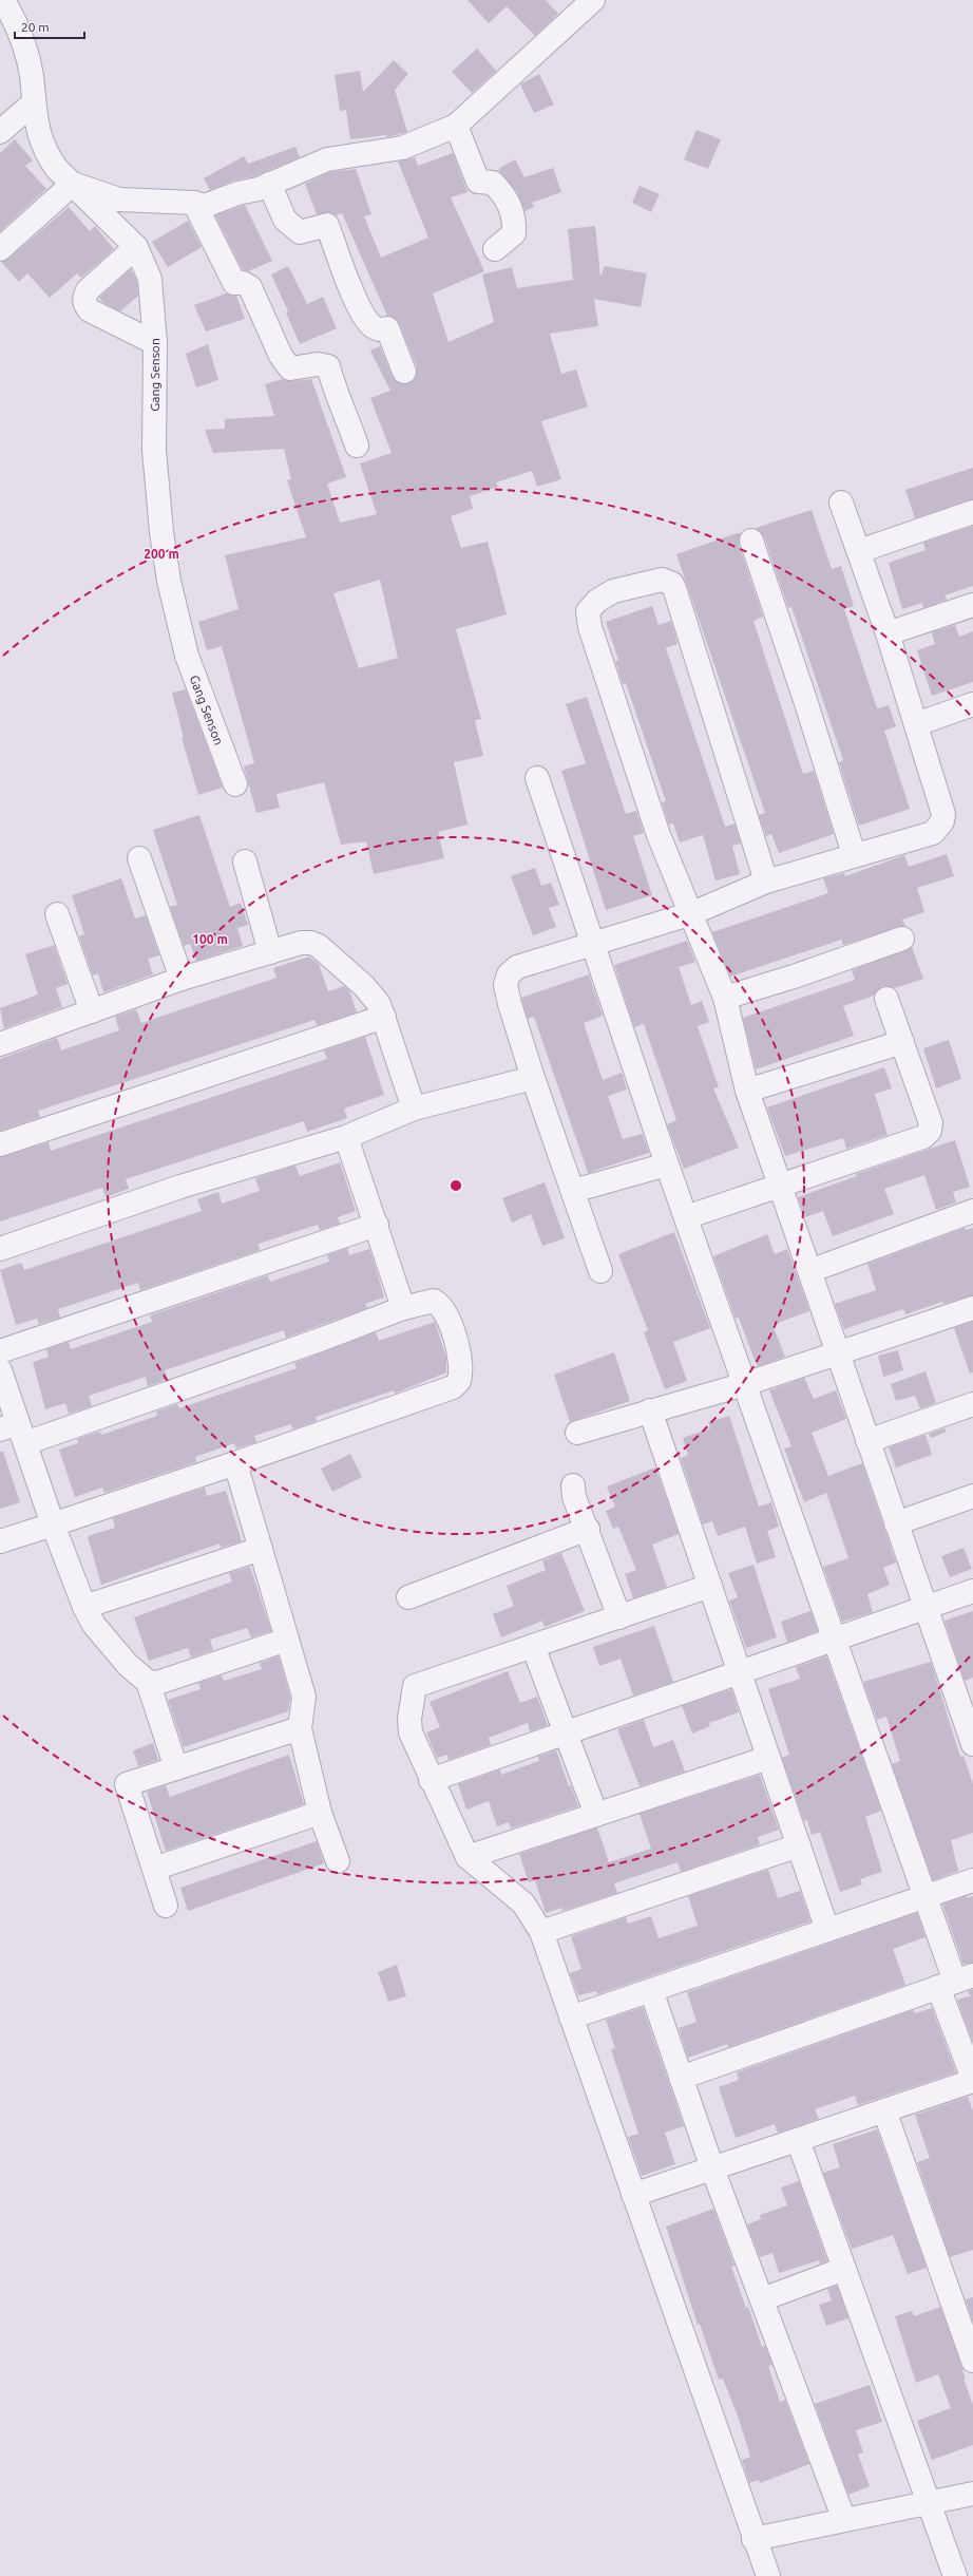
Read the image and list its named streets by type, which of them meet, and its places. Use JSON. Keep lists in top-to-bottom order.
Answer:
{
  "streets": {
    "street": ["Gang Senson"]
  },
  "scale_bar": "20 m",
  "rings": ["200 m", "100 m"]
}
